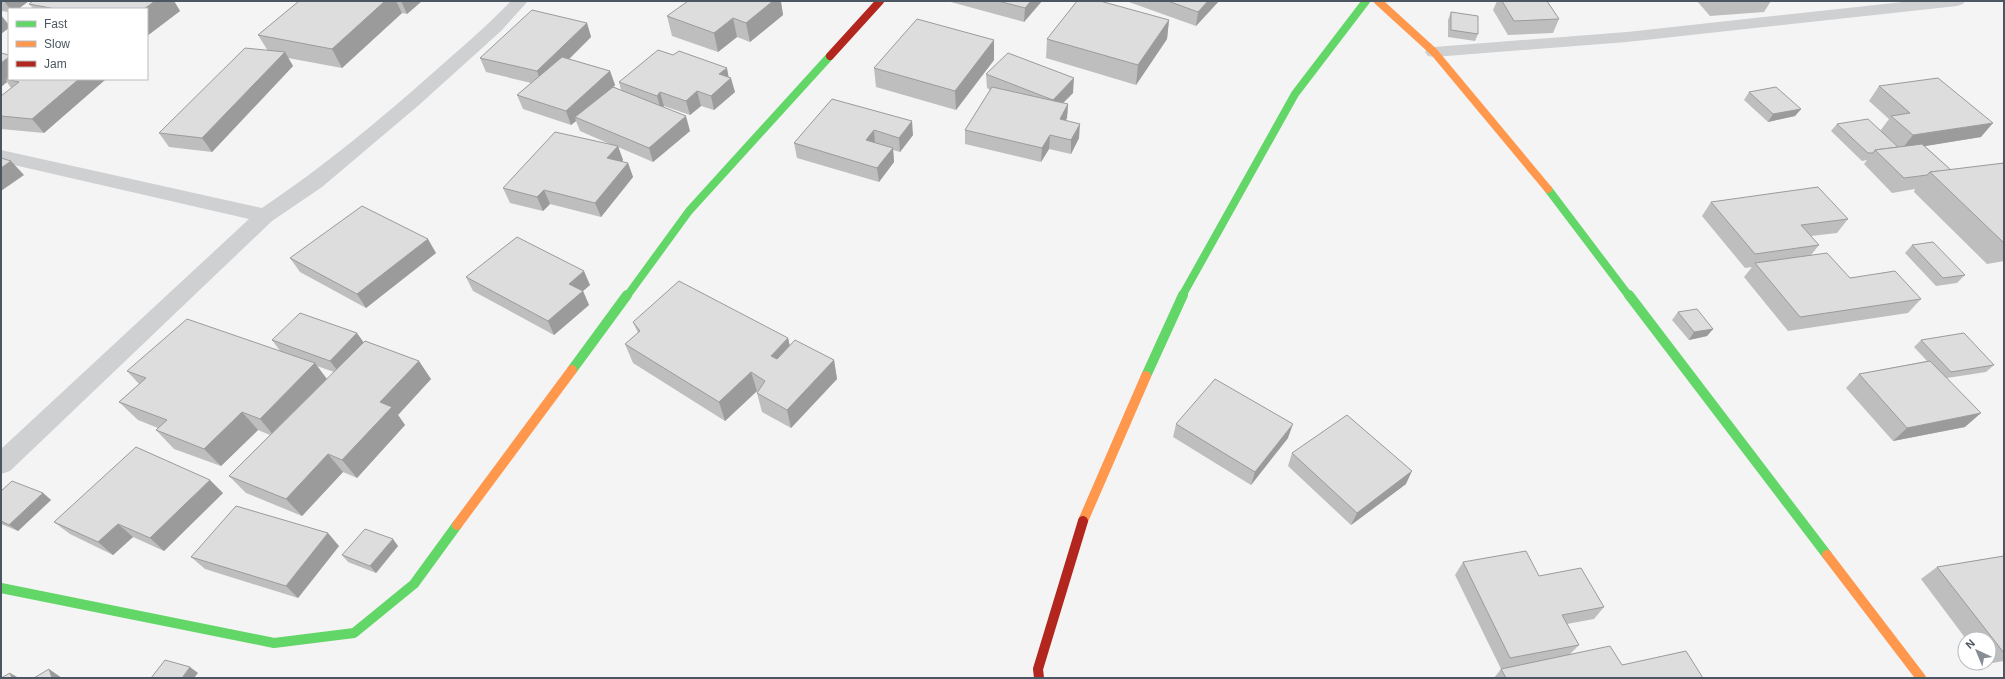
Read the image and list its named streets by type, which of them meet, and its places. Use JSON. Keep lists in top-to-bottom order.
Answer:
{
  "legend": ["Fast", "Slow", "Jam"],
  "north": "top left"
}
